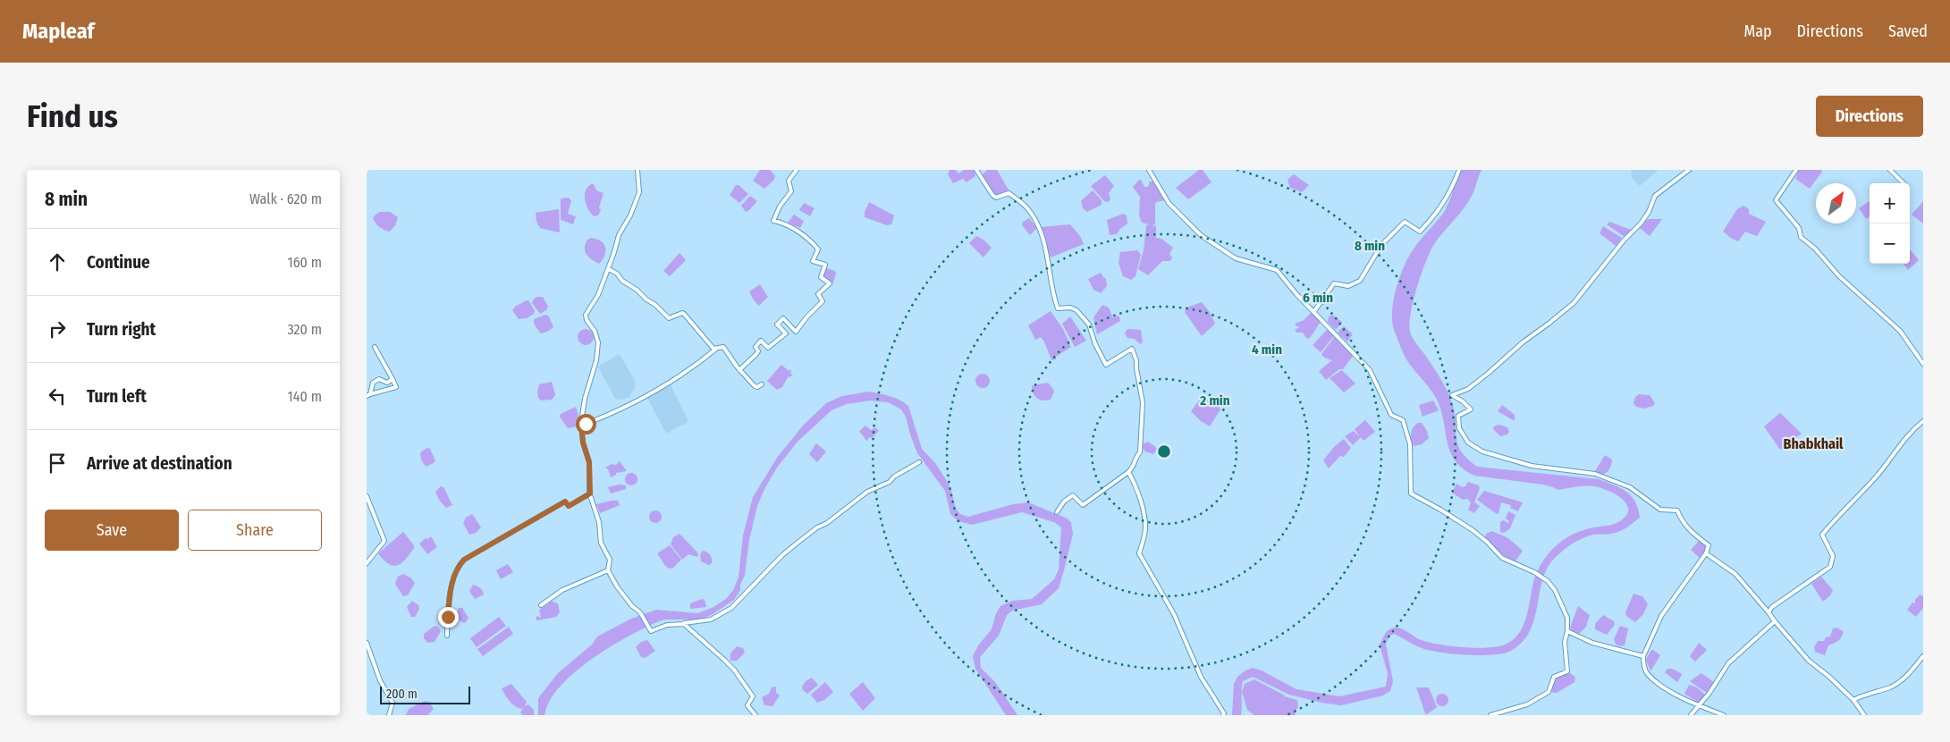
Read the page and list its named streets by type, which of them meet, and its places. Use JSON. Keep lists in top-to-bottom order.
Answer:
{
  "districts": ["Bhabkhail"],
  "scale_bar": "200 m",
  "north": "top right",
  "page": {
    "header": "Mapleaf",
    "nav": ["Map", "Directions", "Saved"],
    "buttons": [
      "Directions",
      ["Save", "Share"]
    ],
    "title": "Find us",
    "heading": ["8 min", "Walk · 620 m"],
    "map_buttons": ["+", "−"],
    "list": [
      ["Continue", "160 m"],
      ["Turn right", "320 m"],
      ["Turn left", "140 m"],
      "Arrive at destination"
    ],
    "scale": "200 m"
  },
  "rings": [
    "8 min",
    "6 min",
    "4 min",
    "2 min"
  ]
}
